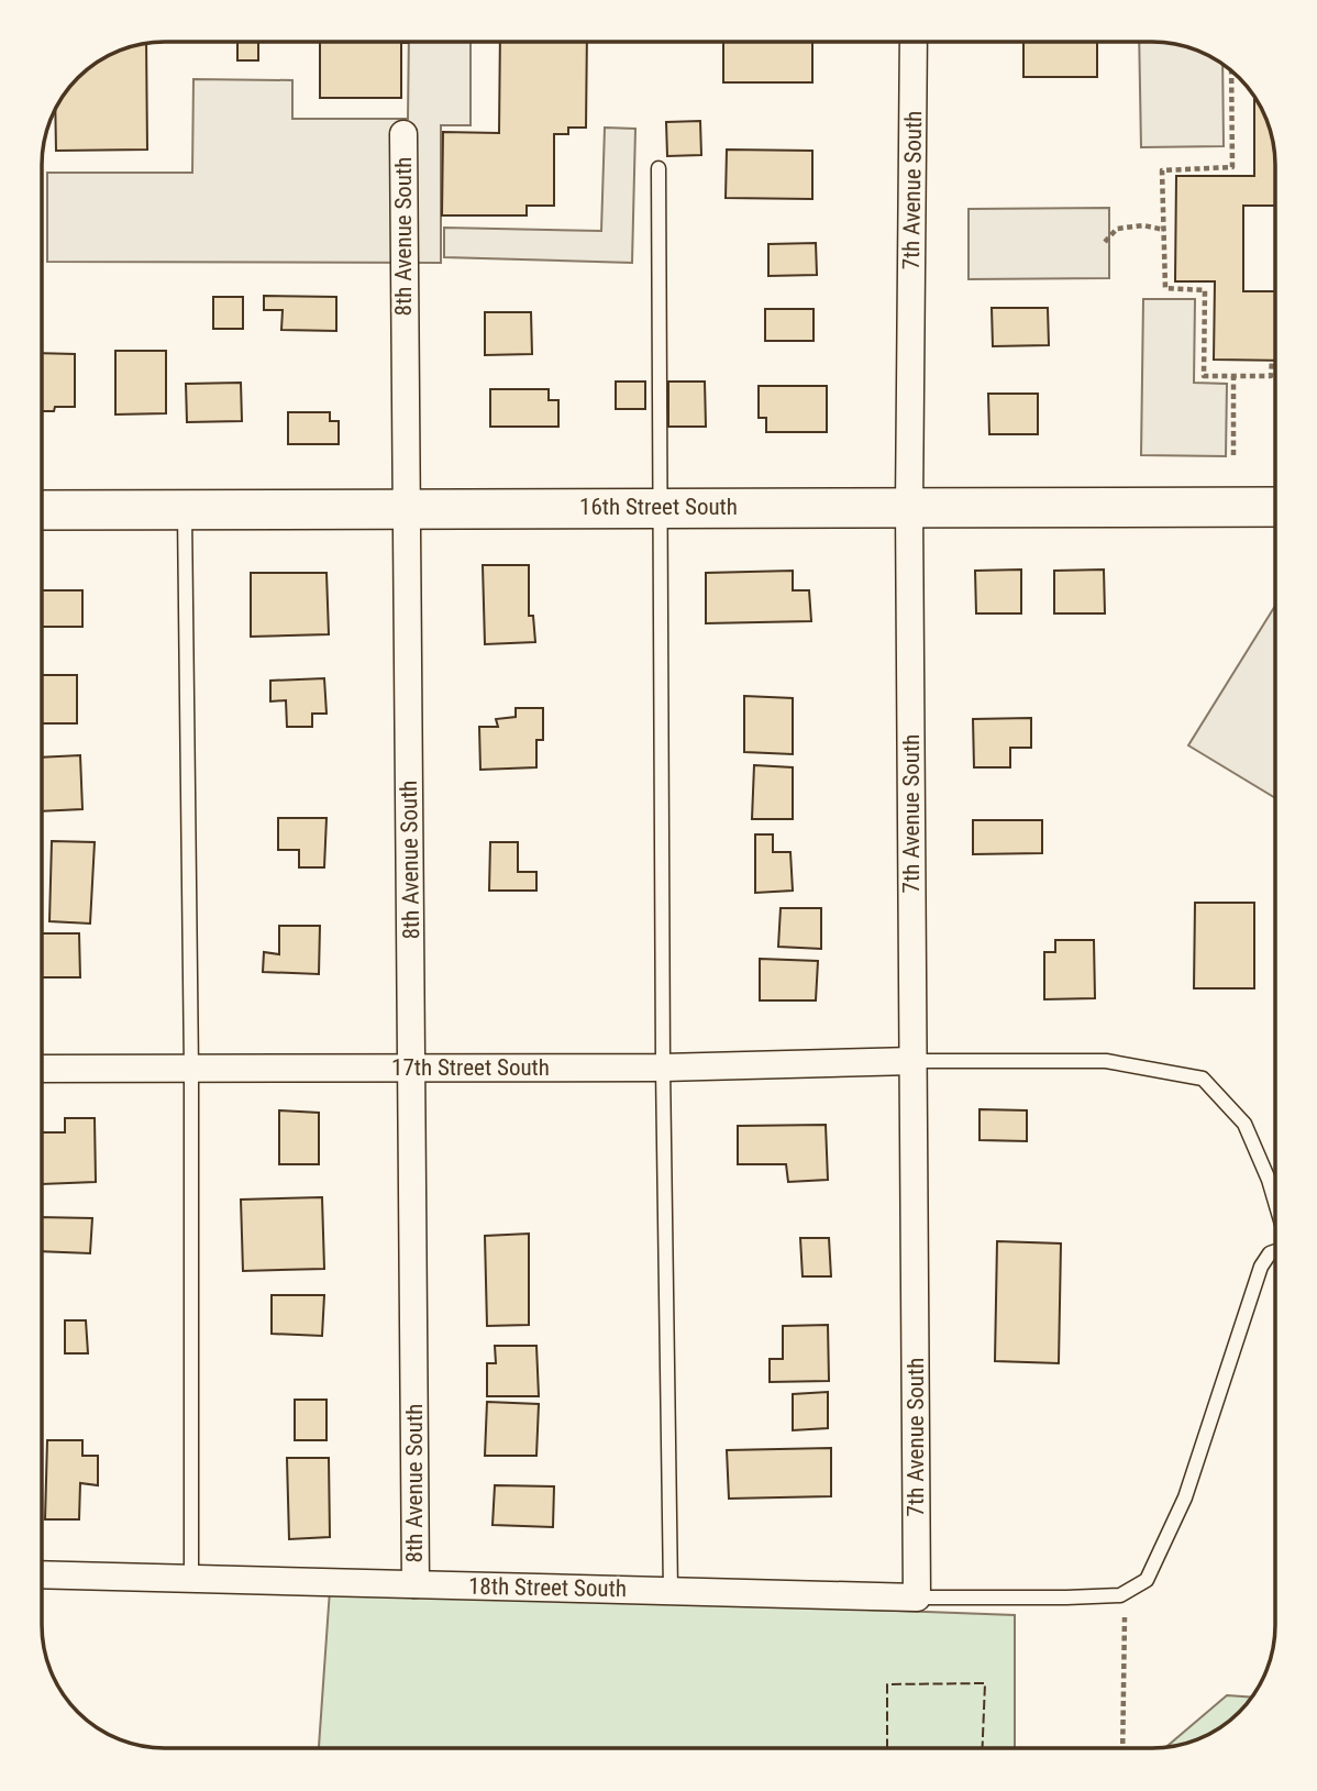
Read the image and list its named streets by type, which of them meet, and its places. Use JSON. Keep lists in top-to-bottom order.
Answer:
{
  "streets": {
    "street": [
      "7th Avenue South",
      "8th Avenue South",
      "16th Street South",
      "17th Street South",
      "18th Street South"
    ]
  },
  "crossings": [
    ["7th Avenue South", "16th Street South"],
    ["7th Avenue South", "17th Street South"],
    ["7th Avenue South", "18th Street South"],
    ["8th Avenue South", "16th Street South"],
    ["8th Avenue South", "17th Street South"],
    ["8th Avenue South", "18th Street South"]
  ]
}
